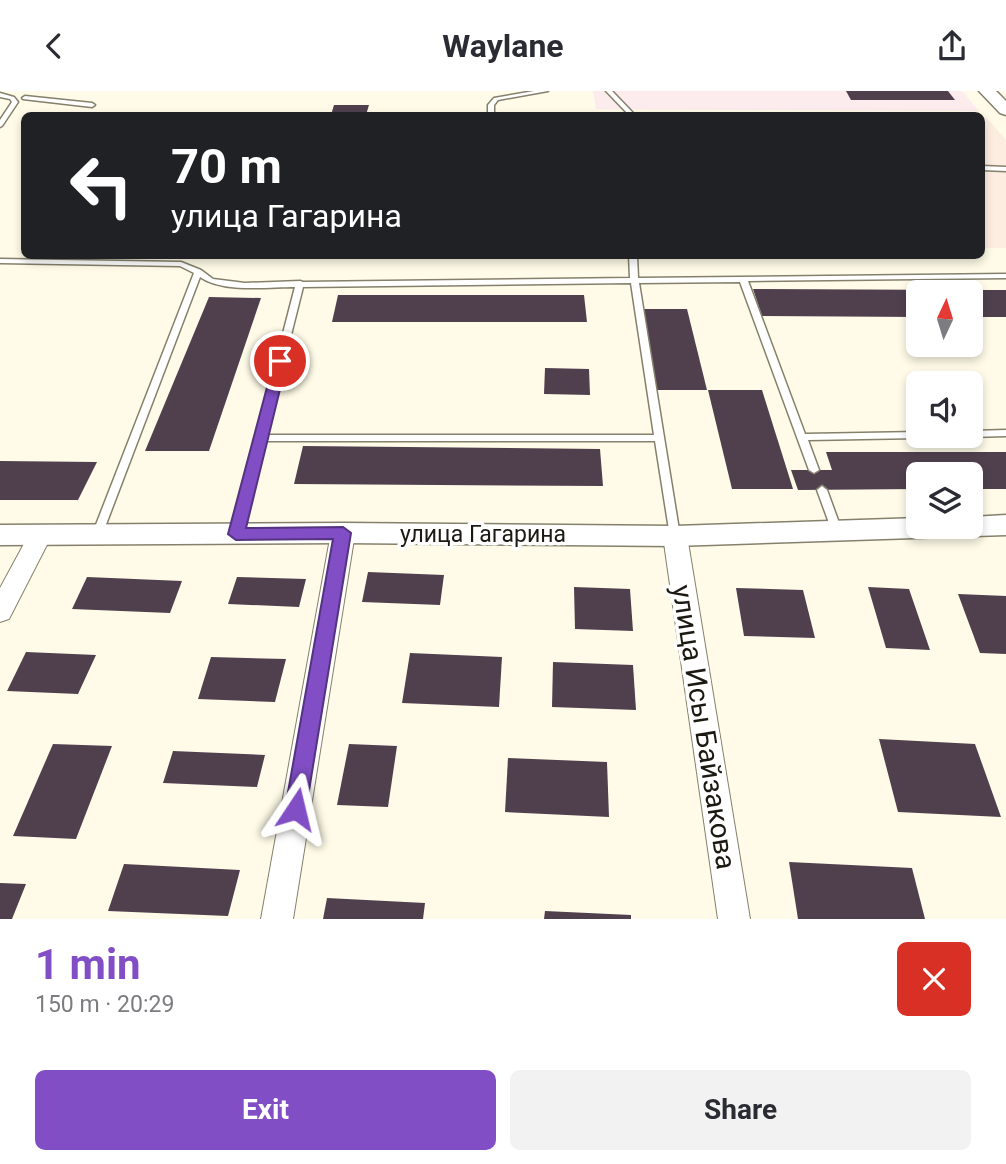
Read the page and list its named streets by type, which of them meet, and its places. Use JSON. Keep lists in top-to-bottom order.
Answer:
{
  "streets": {
    "street": ["улица Гагарина", "улица Исы Байзакова"]
  },
  "crossings": [
    ["улица Гагарина", "улица Исы Байзакова"]
  ],
  "north": "top",
  "page": {
    "header": "Waylane",
    "turn": ["70 m", "улица Гагарина"],
    "heading": ["1 min", "150 m · 20:29"],
    "buttons": ["Exit", "Share"]
  }
}
